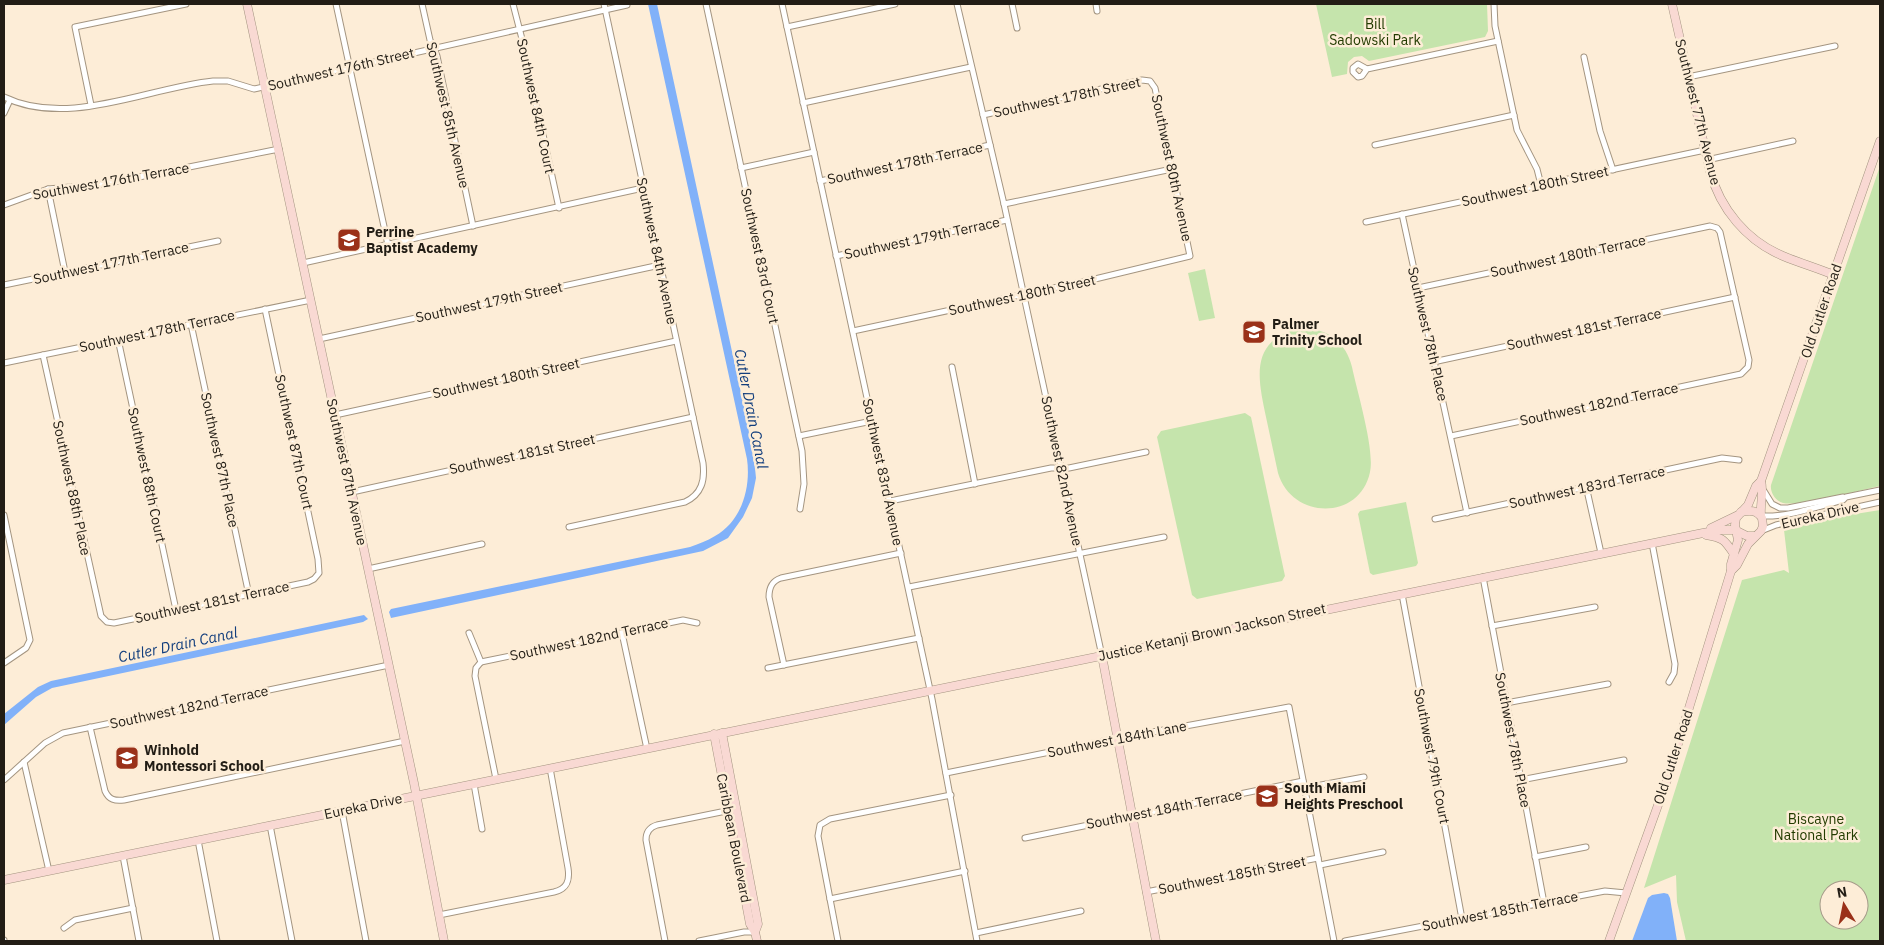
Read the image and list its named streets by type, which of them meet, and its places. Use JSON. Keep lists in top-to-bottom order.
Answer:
{
  "streets": {
    "main road": [
      "Southwest 77th Avenue",
      "Old Cutler Road",
      "Southwest 82nd Avenue",
      "Southwest 87th Avenue",
      "Eureka Drive",
      "Justice Ketanji Brown Jackson Street"
    ],
    "street": [
      "Southwest 176th Street",
      "Southwest 178th Street",
      "Southwest 84th Court",
      "Southwest 85th Avenue",
      "Southwest 178th Terrace",
      "Southwest 80th Avenue",
      "Southwest 176th Terrace",
      "Southwest 180th Street",
      "Southwest 179th Terrace",
      "Southwest 84th Avenue",
      "Southwest 83rd Court",
      "Southwest 180th Terrace",
      "Southwest 177th Terrace",
      "Southwest 179th Street",
      "Southwest 181st Terrace",
      "Southwest 78th Place",
      "Southwest 182nd Terrace",
      "Southwest 87th Court",
      "Southwest 181st Street",
      "Southwest 87th Place",
      "Southwest 83rd Avenue",
      "Southwest 88th Court",
      "Southwest 183rd Terrace",
      "Southwest 88th Place",
      "Southwest 184th Lane",
      "Southwest 79th Court",
      "Southwest 184th Terrace",
      "Southwest 185th Street",
      "Southwest 185th Terrace"
    ]
  },
  "crossings": [
    ["Southwest 176th Street", "Southwest 84th Court"],
    ["Southwest 176th Street", "Southwest 85th Avenue"],
    ["Southwest 176th Street", "Southwest 84th Avenue"],
    ["Southwest 176th Street", "Southwest 87th Avenue"],
    ["Southwest 178th Street", "Southwest 80th Avenue"],
    ["Southwest 178th Street", "Southwest 82nd Avenue"],
    ["Southwest 77th Avenue", "Southwest 180th Street"],
    ["Southwest 77th Avenue", "Old Cutler Road"],
    ["Southwest 178th Terrace", "Southwest 87th Court"],
    ["Southwest 178th Terrace", "Southwest 87th Place"],
    ["Southwest 178th Terrace", "Southwest 82nd Avenue"],
    ["Southwest 178th Terrace", "Southwest 87th Avenue"],
    ["Southwest 178th Terrace", "Southwest 83rd Avenue"],
    ["Southwest 178th Terrace", "Southwest 88th Court"],
    ["Southwest 178th Terrace", "Southwest 88th Place"],
    ["Southwest 80th Avenue", "Southwest 180th Street"],
    ["Southwest 176th Terrace", "Southwest 87th Avenue"],
    ["Southwest 180th Street", "Southwest 84th Avenue"],
    ["Southwest 180th Street", "Southwest 78th Place"],
    ["Southwest 180th Street", "Southwest 82nd Avenue"],
    ["Southwest 180th Street", "Southwest 87th Avenue"],
    ["Southwest 180th Street", "Southwest 83rd Avenue"],
    ["Southwest 179th Terrace", "Southwest 82nd Avenue"],
    ["Southwest 179th Terrace", "Southwest 83rd Avenue"],
    ["Southwest 84th Avenue", "Southwest 179th Street"],
    ["Southwest 84th Avenue", "Southwest 181st Street"],
    ["Southwest 180th Terrace", "Southwest 181st Terrace"],
    ["Southwest 180th Terrace", "Southwest 78th Place"],
    ["Southwest 180th Terrace", "Southwest 182nd Terrace"],
    ["Southwest 179th Street", "Southwest 87th Avenue"],
    ["Old Cutler Road", "Eureka Drive"],
    ["Old Cutler Road", "Justice Ketanji Brown Jackson Street"],
    ["Old Cutler Road", "Southwest 185th Terrace"],
    ["Southwest 181st Terrace", "Southwest 78th Place"],
    ["Southwest 181st Terrace", "Southwest 182nd Terrace"],
    ["Southwest 181st Terrace", "Southwest 87th Court"],
    ["Southwest 181st Terrace", "Southwest 87th Place"],
    ["Southwest 181st Terrace", "Southwest 88th Court"],
    ["Southwest 181st Terrace", "Southwest 88th Place"],
    ["Southwest 78th Place", "Southwest 182nd Terrace"],
    ["Southwest 78th Place", "Southwest 183rd Terrace"],
    ["Southwest 78th Place", "Justice Ketanji Brown Jackson Street"],
    ["Southwest 78th Place", "Southwest 185th Terrace"],
    ["Southwest 182nd Terrace", "Southwest 87th Avenue"],
    ["Southwest 181st Street", "Southwest 87th Avenue"],
    ["Southwest 82nd Avenue", "Justice Ketanji Brown Jackson Street"],
    ["Southwest 82nd Avenue", "Southwest 184th Lane"],
    ["Southwest 82nd Avenue", "Southwest 184th Terrace"],
    ["Southwest 82nd Avenue", "Southwest 185th Street"],
    ["Southwest 87th Avenue", "Eureka Drive"],
    ["Southwest 83rd Avenue", "Justice Ketanji Brown Jackson Street"],
    ["Southwest 83rd Avenue", "Southwest 184th Lane"],
    ["Eureka Drive", "Justice Ketanji Brown Jackson Street"],
    ["Justice Ketanji Brown Jackson Street", "Southwest 79th Court"],
    ["Southwest 184th Lane", "Southwest 184th Terrace"],
    ["Southwest 79th Court", "Southwest 185th Terrace"]
  ],
  "water": ["Cutler Drain Canal"],
  "parks": ["Bill Sadowski Park", "Biscayne National Park"],
  "places": {
    "school or university": [
      "Perrine Baptist Academy",
      "Palmer Trinity School",
      "Winhold Montessori School",
      "South Miami Heights Preschool"
    ]
  },
  "north": "top"
}
